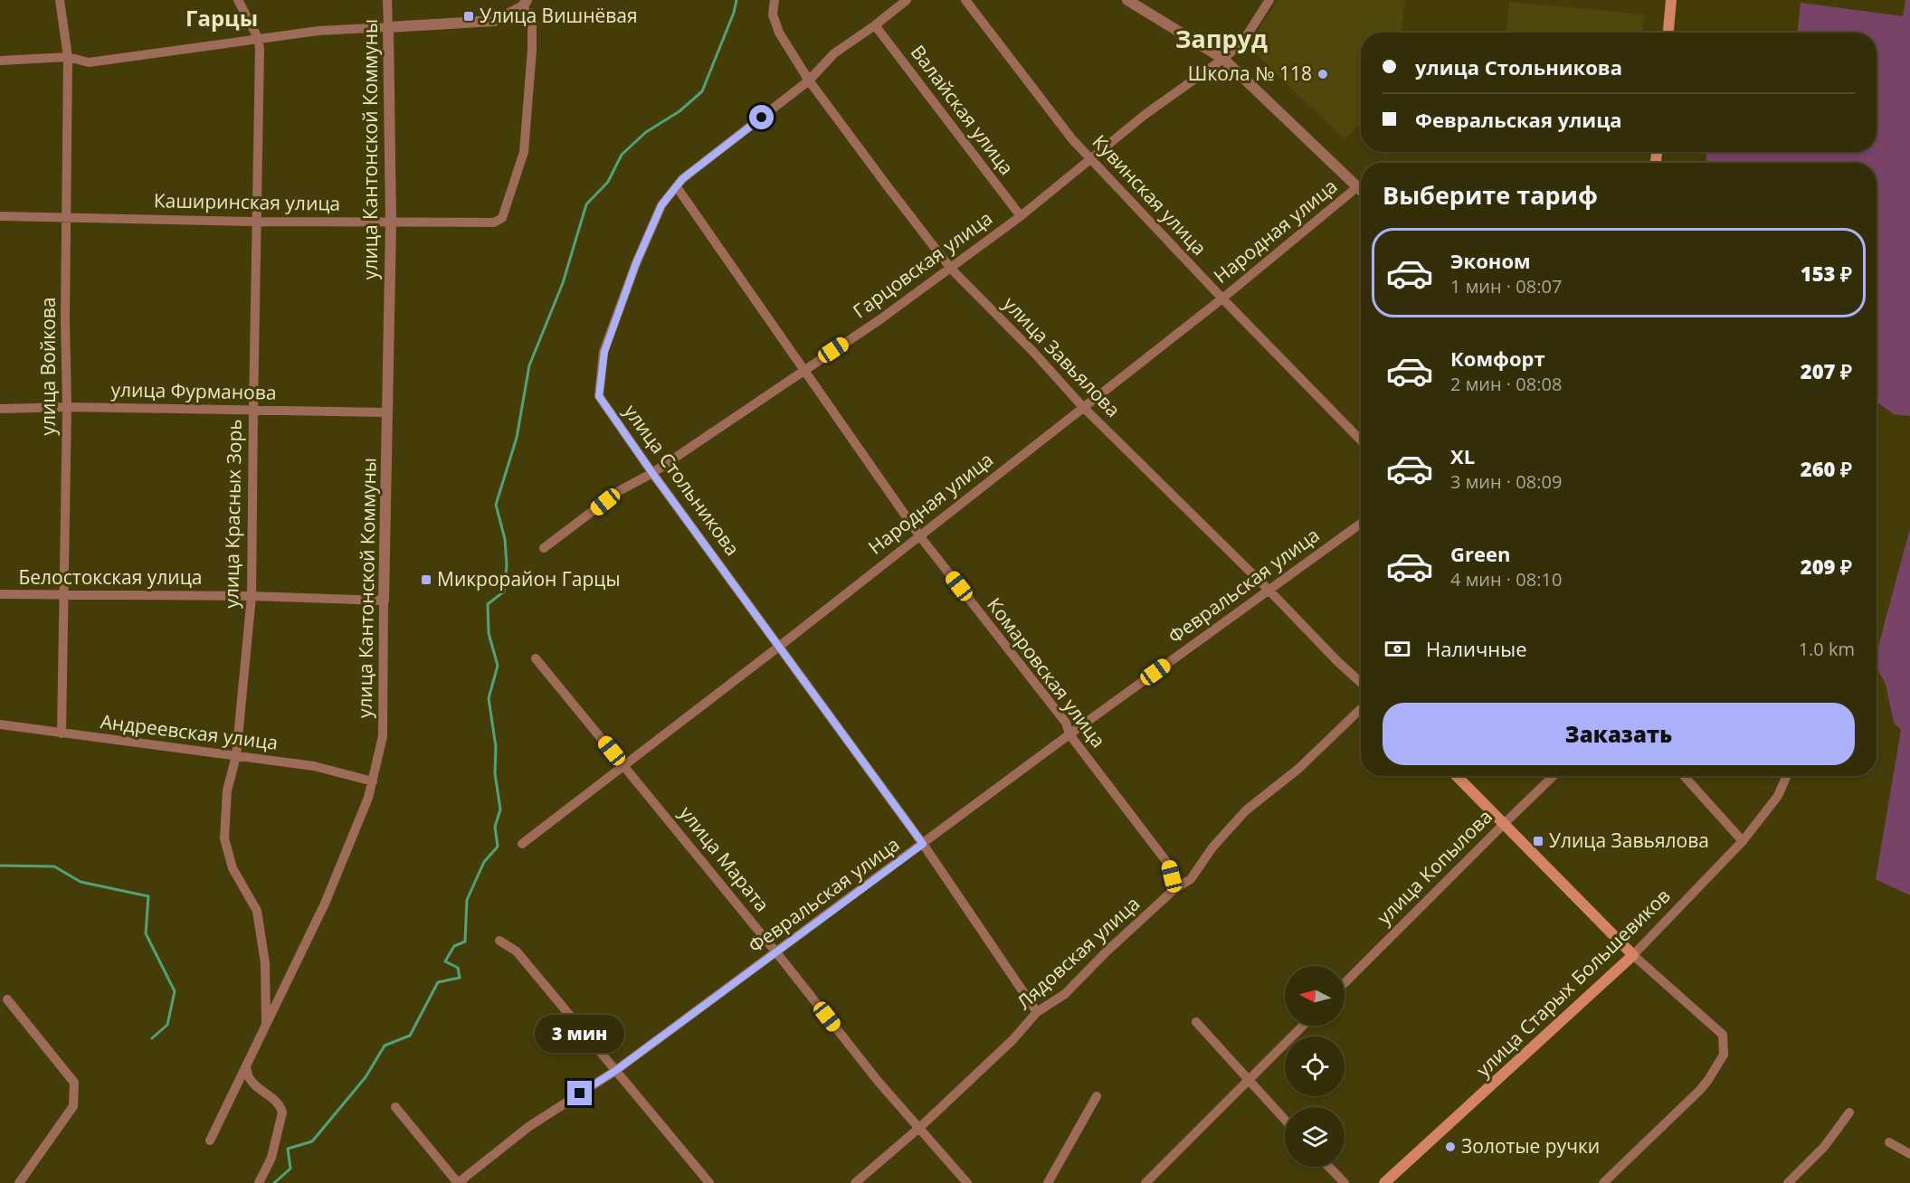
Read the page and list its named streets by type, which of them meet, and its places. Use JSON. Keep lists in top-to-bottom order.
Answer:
{
  "streets": {
    "main road": ["улица Старых Большевиков"],
    "street": [
      "Валайская улица",
      "улица Кантонской Коммуны",
      "Кувинская улица",
      "Каширинская улица",
      "Народная улица",
      "Гарцовская улица",
      "улица Завьялова",
      "улица Войкова",
      "улица Фурманова",
      "улица Стольникова",
      "улица Красных Зорь",
      "Белостокская улица",
      "Февральская улица",
      "Комаровская улица",
      "Андреевская улица",
      "улица Марата",
      "улица Копылова",
      "Лядовская улица"
    ]
  },
  "crossings": [
    ["Валайская улица", "Гарцовская улица"],
    ["Валайская улица", "улица Стольникова"],
    ["улица Кантонской Коммуны", "Каширинская улица"],
    ["улица Кантонской Коммуны", "улица Фурманова"],
    ["улица Кантонской Коммуны", "улица Красных Зорь"],
    ["улица Кантонской Коммуны", "Белостокская улица"],
    ["улица Кантонской Коммуны", "Андреевская улица"],
    ["Кувинская улица", "Народная улица"],
    ["Кувинская улица", "Гарцовская улица"],
    ["Каширинская улица", "улица Войкова"],
    ["Каширинская улица", "улица Красных Зорь"],
    ["Народная улица", "улица Завьялова"],
    ["Народная улица", "улица Стольникова"],
    ["Народная улица", "Комаровская улица"],
    ["Народная улица", "улица Марата"],
    ["Гарцовская улица", "улица Завьялова"],
    ["Гарцовская улица", "улица Стольникова"],
    ["Гарцовская улица", "Комаровская улица"],
    ["улица Завьялова", "улица Стольникова"],
    ["улица Завьялова", "Февральская улица"],
    ["улица Войкова", "улица Фурманова"],
    ["улица Войкова", "Белостокская улица"],
    ["улица Войкова", "Андреевская улица"],
    ["улица Фурманова", "улица Красных Зорь"],
    ["улица Стольникова", "Февральская улица"],
    ["улица Стольникова", "Комаровская улица"],
    ["улица Стольникова", "Лядовская улица"],
    ["улица Красных Зорь", "Белостокская улица"],
    ["улица Красных Зорь", "Андреевская улица"],
    ["Февральская улица", "Комаровская улица"],
    ["Февральская улица", "улица Марата"],
    ["Комаровская улица", "Лядовская улица"],
    ["улица Марата", "Лядовская улица"]
  ],
  "districts": ["Гарцы", "Запруд"],
  "places": {
    "transit": ["Улица Вишнёвая", "Микрорайон Гарцы", "Улица Завьялова"],
    "other": ["Школа № 118", "Золотые ручки"]
  },
  "north": "left",
  "page": {
    "banner": ["улица Стольникова", "Февральская улица"],
    "heading": "Выберите тариф",
    "list": [
      {
        "name": "Эконом",
        "note": "1 мин · 08:07",
        "value": "153 ₽"
      },
      {
        "name": "Комфорт",
        "note": "2 мин · 08:08",
        "value": "207 ₽"
      },
      {
        "name": "XL",
        "note": "3 мин · 08:09",
        "value": "260 ₽"
      },
      {
        "name": "Green",
        "note": "4 мин · 08:10",
        "value": "209 ₽"
      }
    ],
    "pay": ["Наличные", "1.0 km"],
    "buttons": "Заказать",
    "bubble": "3 мин"
  }
}
